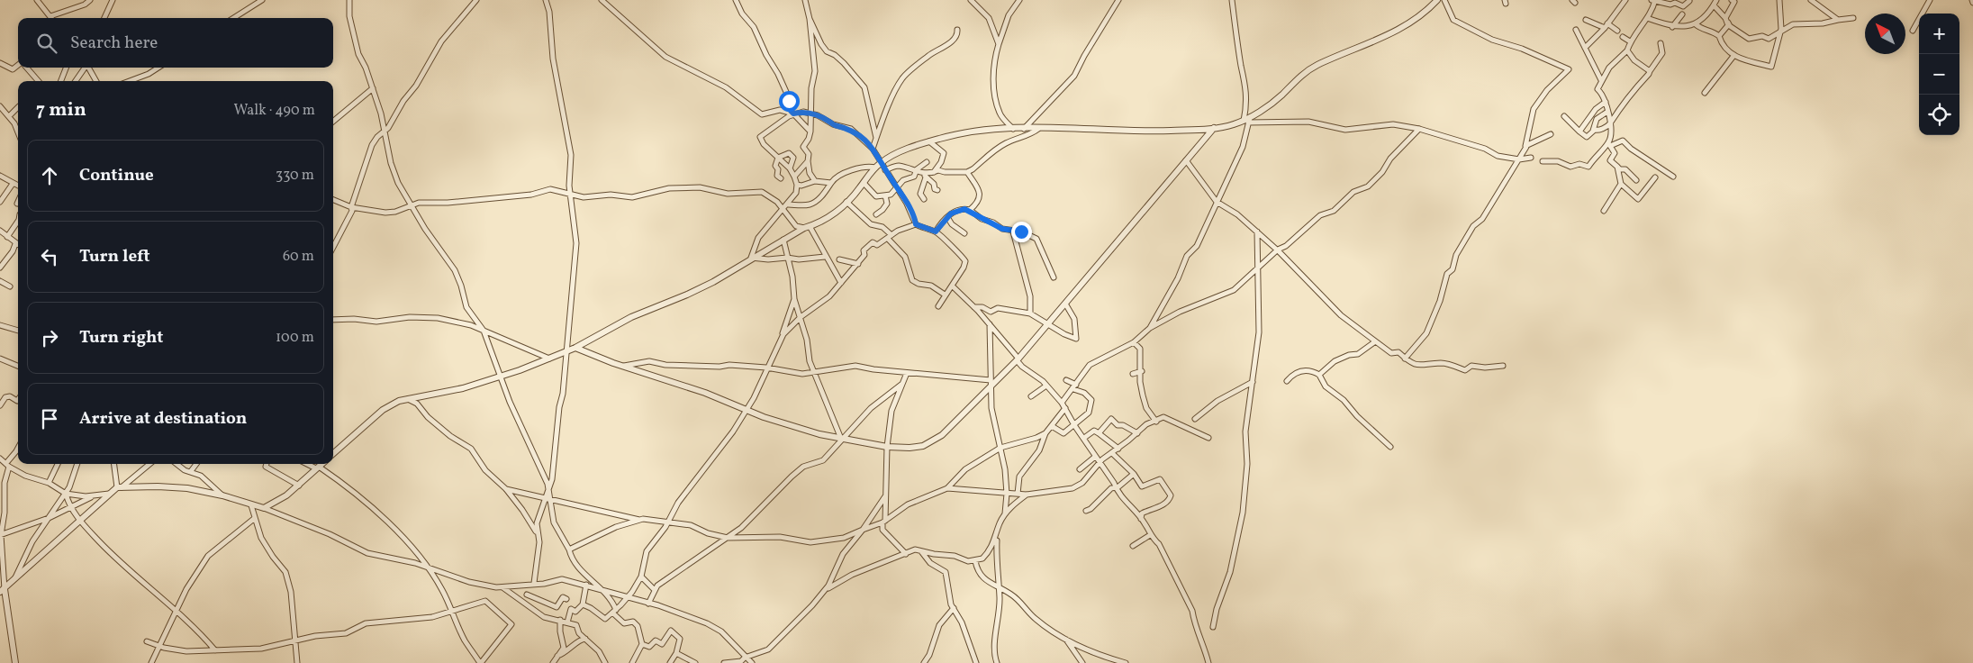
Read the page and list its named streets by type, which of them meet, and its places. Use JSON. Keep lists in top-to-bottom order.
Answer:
{
  "north": "top left",
  "page": {
    "map_buttons": ["+", "−"],
    "search": "Search here",
    "heading": ["7 min", "Walk · 490 m"],
    "list": [
      ["Continue", "330 m"],
      ["Turn left", "60 m"],
      ["Turn right", "100 m"],
      "Arrive at destination"
    ]
  }
}
